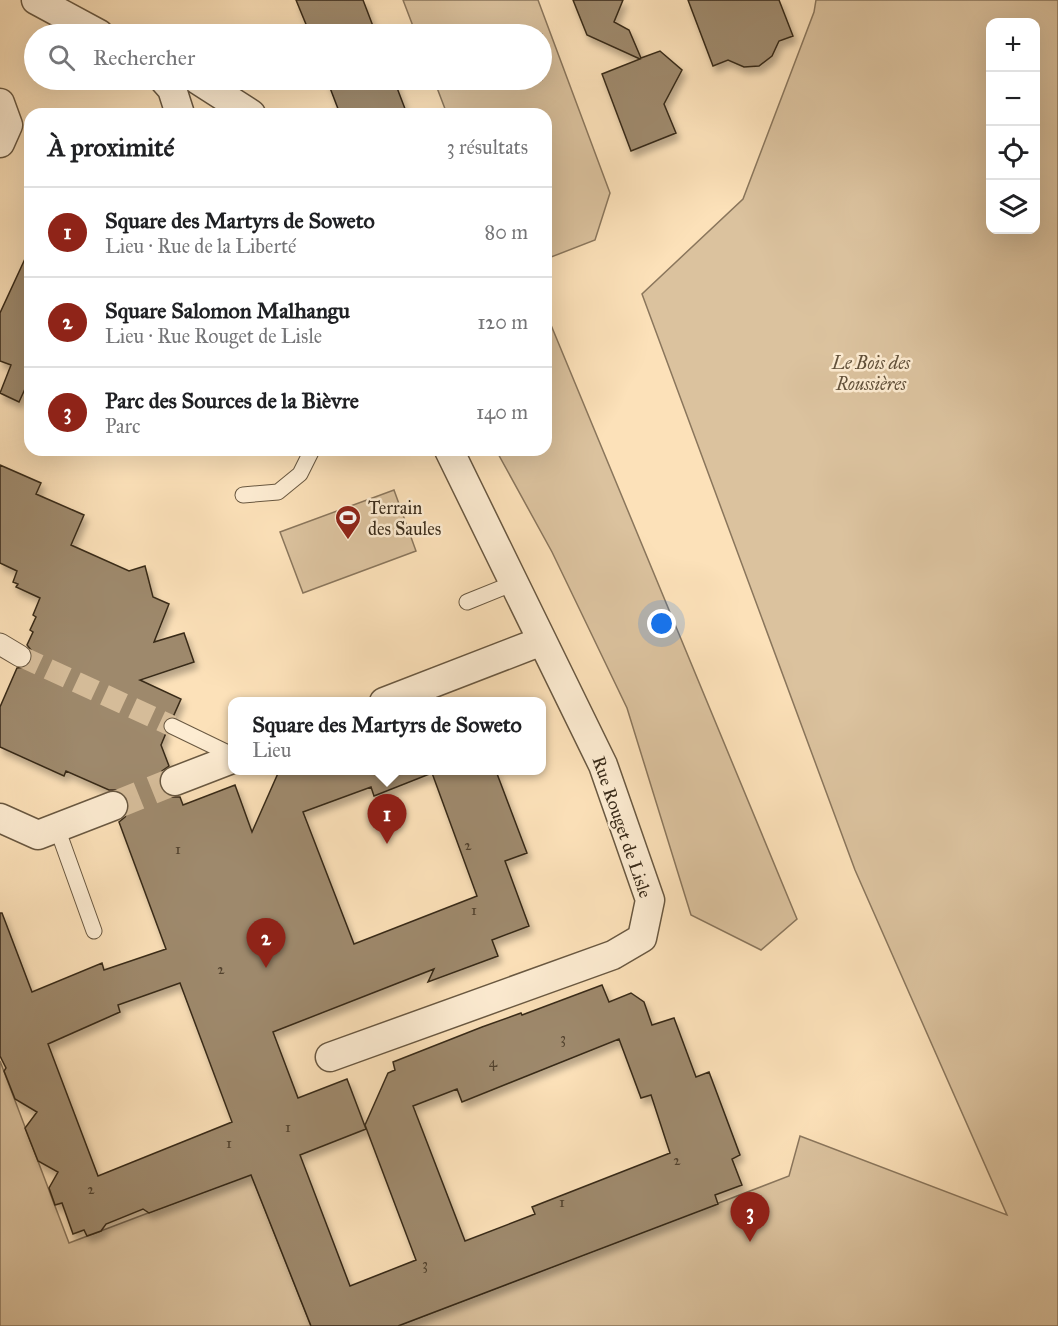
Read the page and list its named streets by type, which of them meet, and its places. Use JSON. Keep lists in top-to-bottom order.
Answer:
{
  "streets": {
    "street": ["Rue Rouget de Lisle"]
  },
  "parks": ["Le Bois des Roussières"],
  "places": {
    "sports": ["Terrain des Saules"]
  },
  "house_numbers": [
    "2",
    "1",
    "1",
    "2",
    "3",
    "4",
    "1",
    "1",
    "2",
    "2",
    "1",
    "3"
  ],
  "page": {
    "map_buttons": ["+", "−"],
    "search": "Rechercher",
    "heading": ["À proximité", "3 résultats"],
    "list": [
      {
        "mark": "1",
        "name": "Square des Martyrs de Soweto",
        "note": "Lieu · Rue de la Liberté",
        "value": "80 m"
      },
      {
        "mark": "2",
        "name": "Square Salomon Malhangu",
        "note": "Lieu · Rue Rouget de Lisle",
        "value": "120 m"
      },
      {
        "mark": "3",
        "name": "Parc des Sources de la Bièvre",
        "note": "Parc",
        "value": "140 m"
      }
    ],
    "popup": ["Square des Martyrs de Soweto", "Lieu"],
    "pins": ["1", "2", "3"]
  }
}
